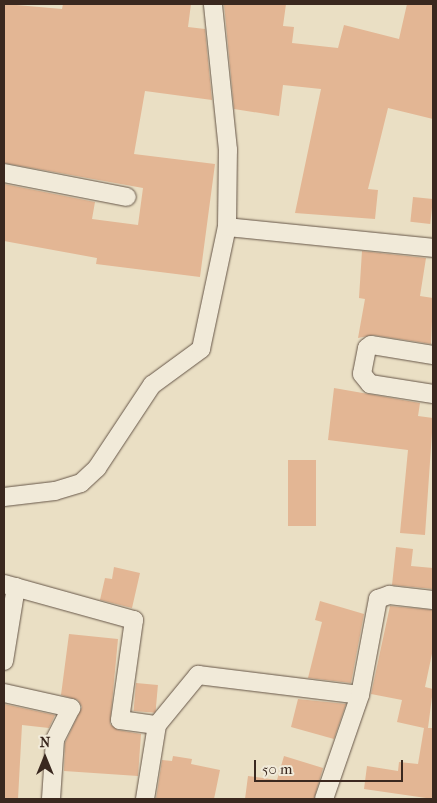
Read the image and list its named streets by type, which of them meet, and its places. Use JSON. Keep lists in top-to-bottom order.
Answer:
{
  "scale_bar": "50 m",
  "north": "top"
}
